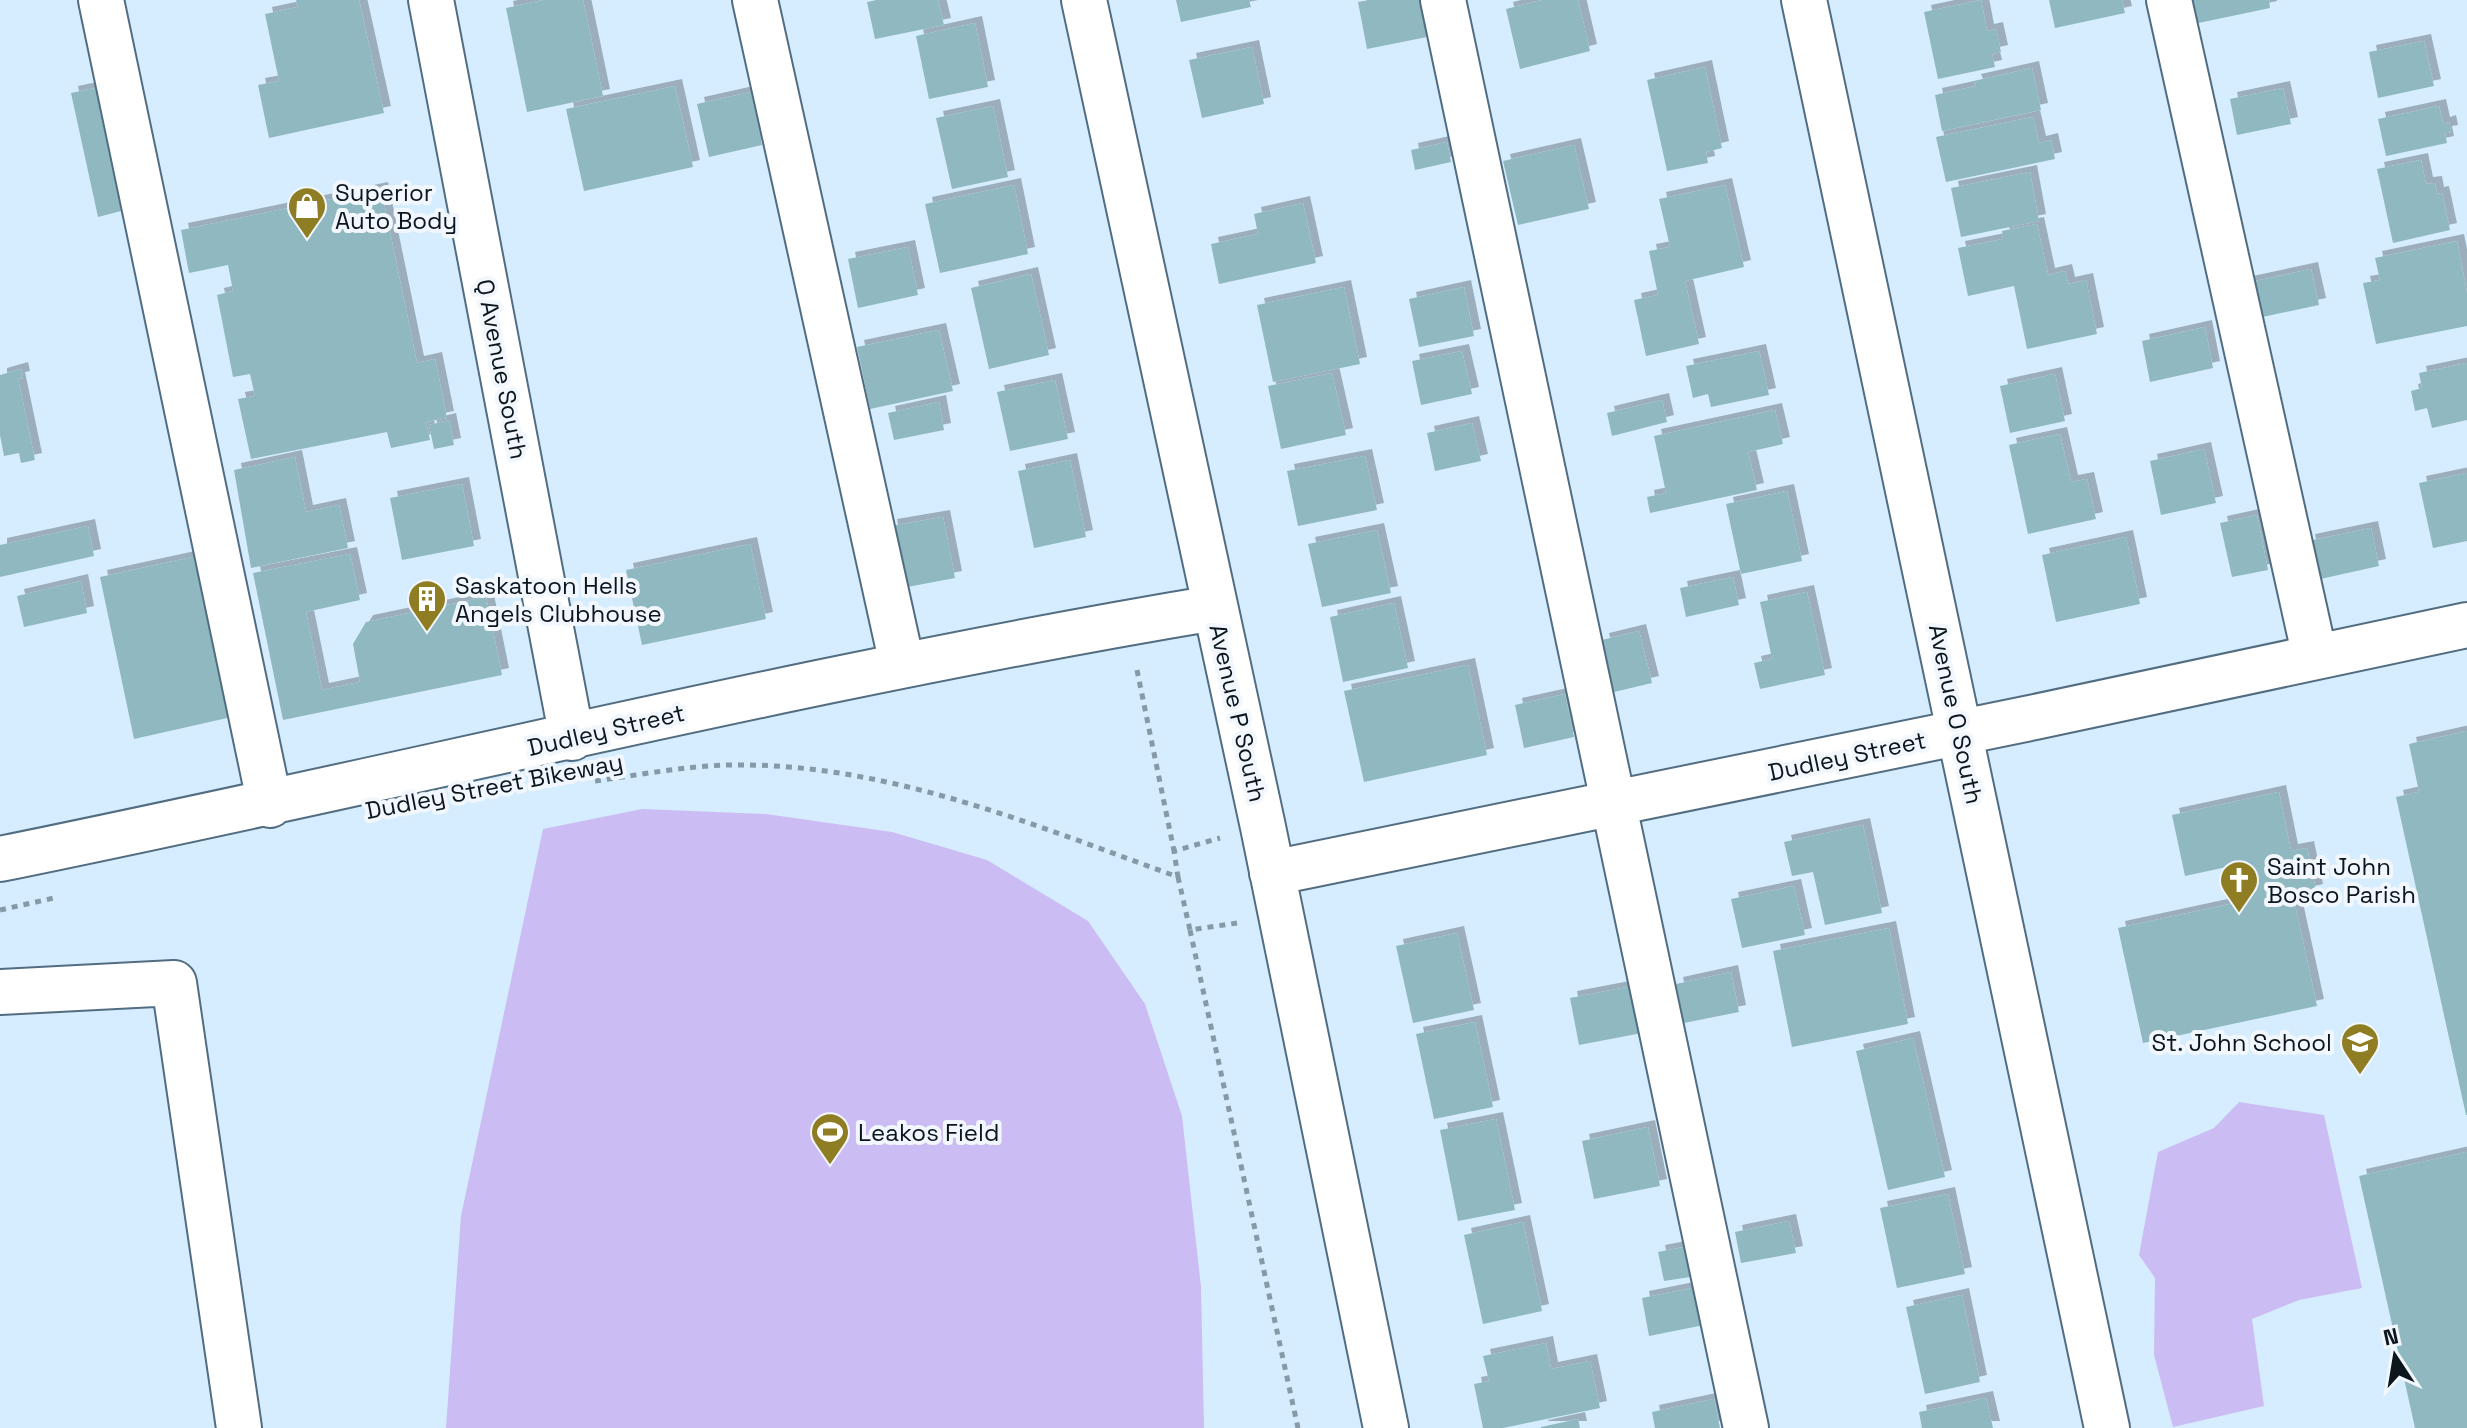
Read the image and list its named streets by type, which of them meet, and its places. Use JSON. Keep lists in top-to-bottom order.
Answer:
{
  "streets": {
    "street": [
      "Q Avenue South",
      "Avenue P South",
      "Avenue O South",
      "Dudley Street"
    ],
    "path": ["Dudley Street Bikeway"]
  },
  "crossings": [
    ["Q Avenue South", "Dudley Street"],
    ["Avenue P South", "Dudley Street"],
    ["Avenue O South", "Dudley Street"]
  ],
  "places": {
    "shop": ["Superior Auto Body"],
    "building": ["Saskatoon Hells Angels Clubhouse"],
    "church": ["Saint John Bosco Parish"],
    "school or university": ["St. John School"],
    "sports": ["Leakos Field"]
  },
  "north": "top"
}
